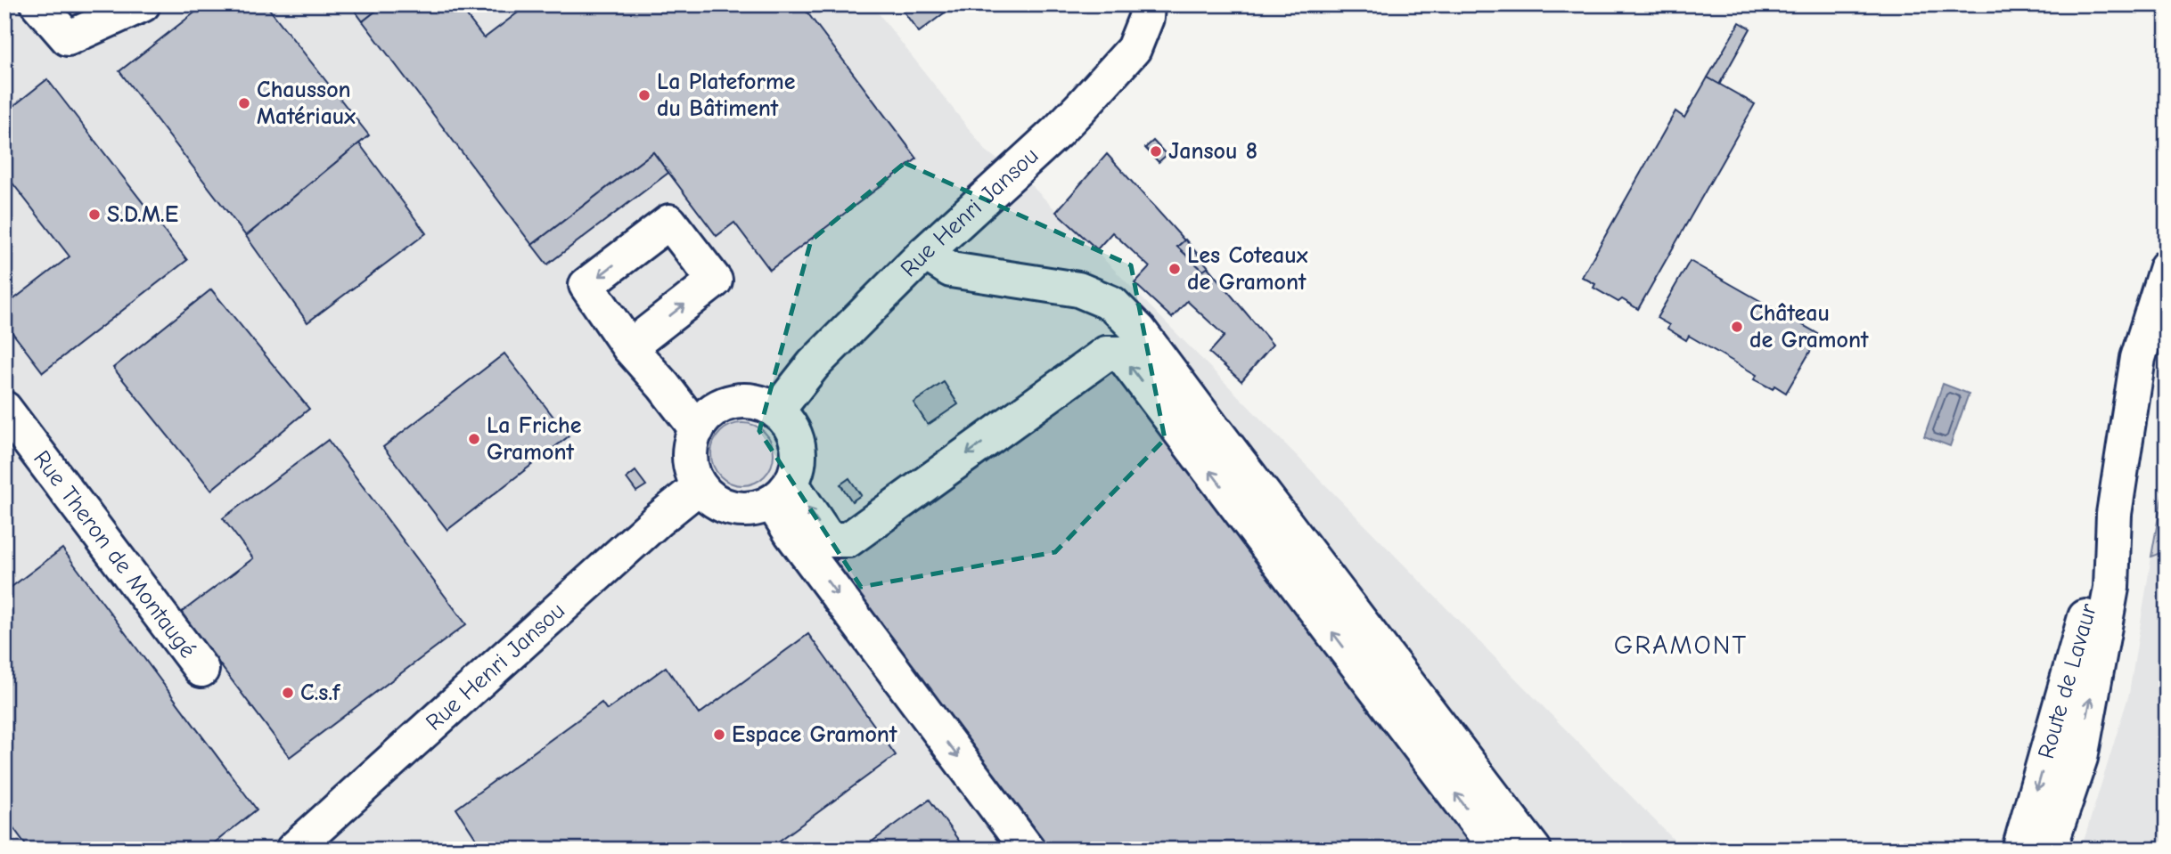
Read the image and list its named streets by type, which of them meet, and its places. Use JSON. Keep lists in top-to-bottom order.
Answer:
{
  "streets": {
    "street": ["Rue Henri Jansou", "Rue Theron de Montaugé", "Route de Lavaur"]
  },
  "districts": ["GRAMONT"],
  "places": [
    "La Plateforme du Bâtiment",
    "Chausson Matériaux",
    "Jansou 8",
    "S.D.M.E",
    "Les Coteaux de Gramont",
    "Château de Gramont",
    "La Friche Gramont",
    "C.s.f",
    "Espace Gramont"
  ]
}
